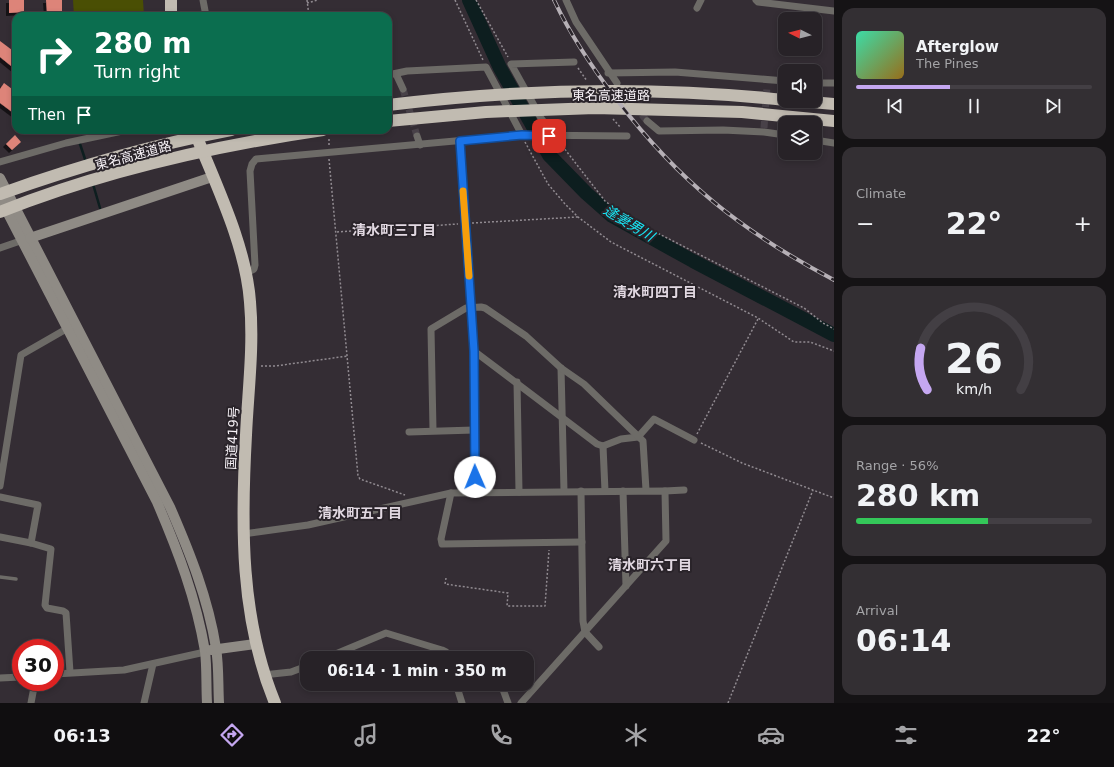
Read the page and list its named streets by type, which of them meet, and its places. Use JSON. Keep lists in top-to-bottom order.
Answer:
{
  "streets": {
    "highway": ["東名高速道路", "国道419号"]
  },
  "districts": [
    "清水町三丁目",
    "清水町四丁目",
    "清水町五丁目",
    "清水町六丁目"
  ],
  "water": ["逢妻男川"],
  "north": "left",
  "page": {
    "turn": ["280 m", "Turn right"],
    "song": ["Afterglow", "The Pines"],
    "then": "Then",
    "tile": [
      "Climate",
      ["Range · 56%", "280 km"],
      ["Arrival", "06:14"]
    ],
    "heat": ["−", "22°", "+"],
    "limit": "30",
    "trip": "06:14 · 1 min · 350 m",
    "tabs": ["06:13", "22°"],
    "gauge": ["26", "km/h"]
  }
}
